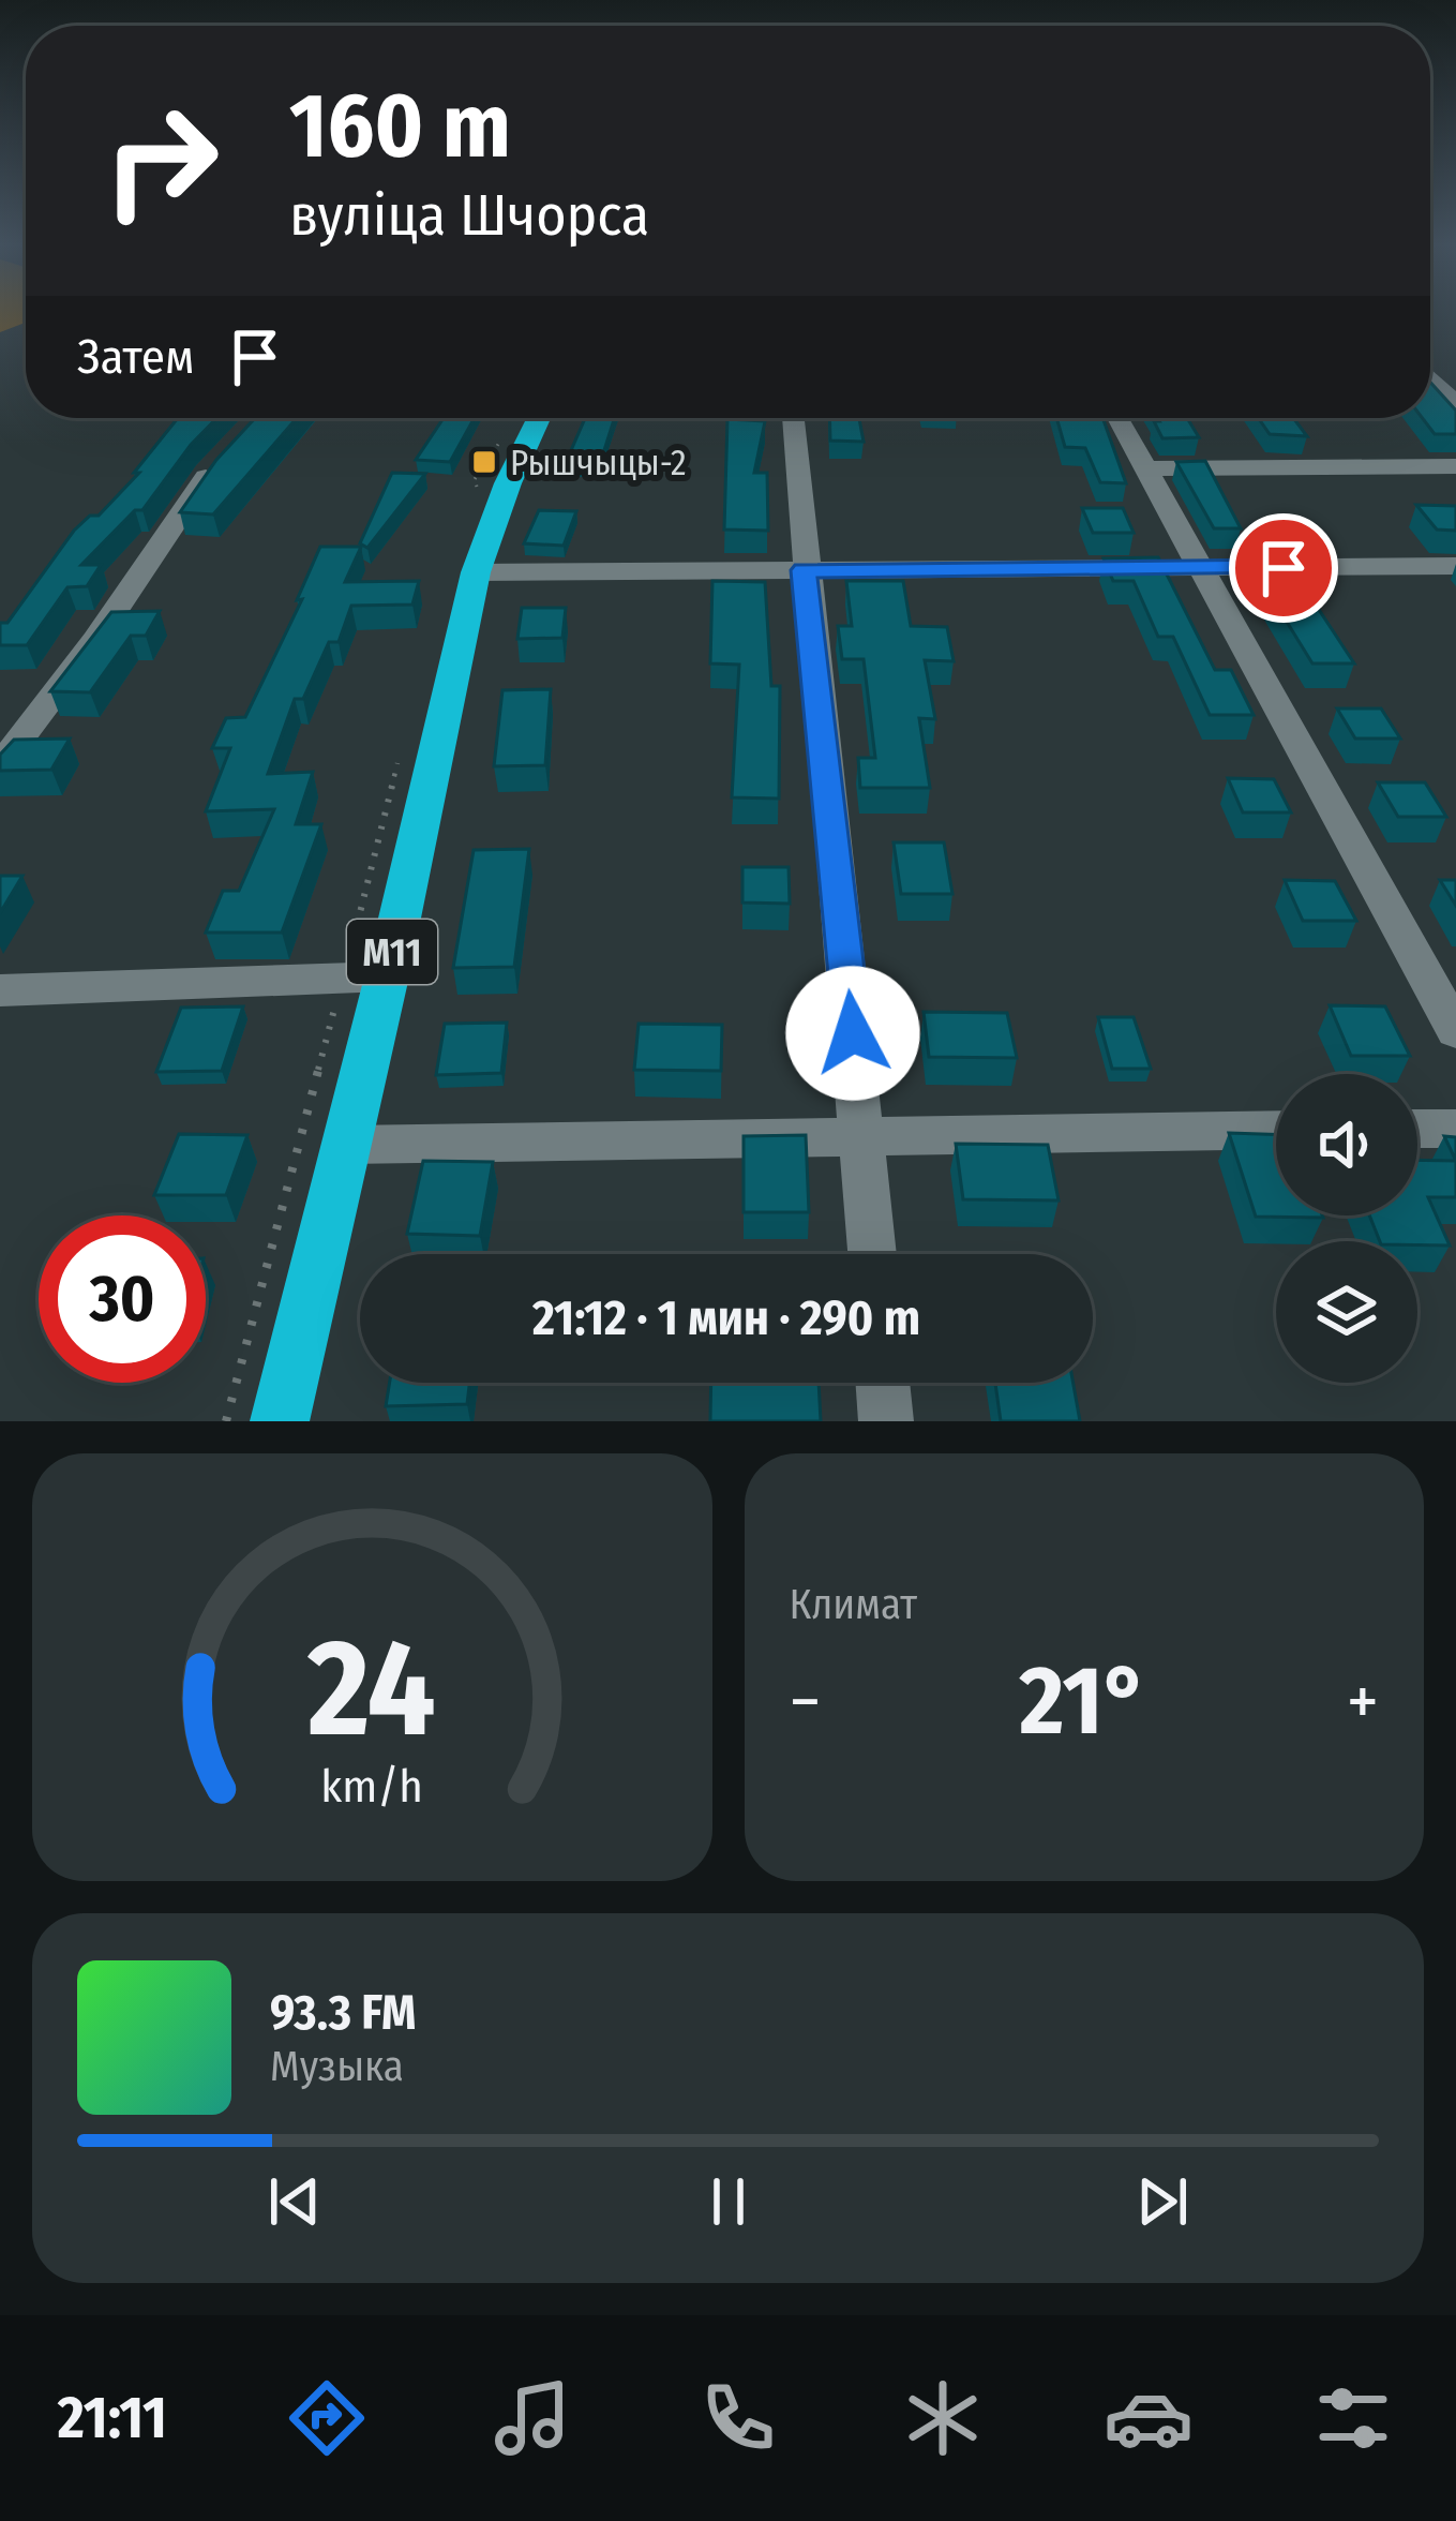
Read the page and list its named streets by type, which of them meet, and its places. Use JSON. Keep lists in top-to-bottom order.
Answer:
{
  "streets": {
    "highway": ["М11"]
  },
  "places": {
    "transit": ["Рышчыцы-2"]
  },
  "page": {
    "turn": ["160 m", "вуліца Шчорса"],
    "then": "Затем",
    "limit": "30",
    "trip": "21:12 · 1 мин · 290 m",
    "tile": "Климат",
    "heat": ["−", "21°", "+"],
    "song": ["93.3 FM", "Музыка"],
    "tabs": "21:11",
    "gauge": ["24", "km/h"]
  }
}
